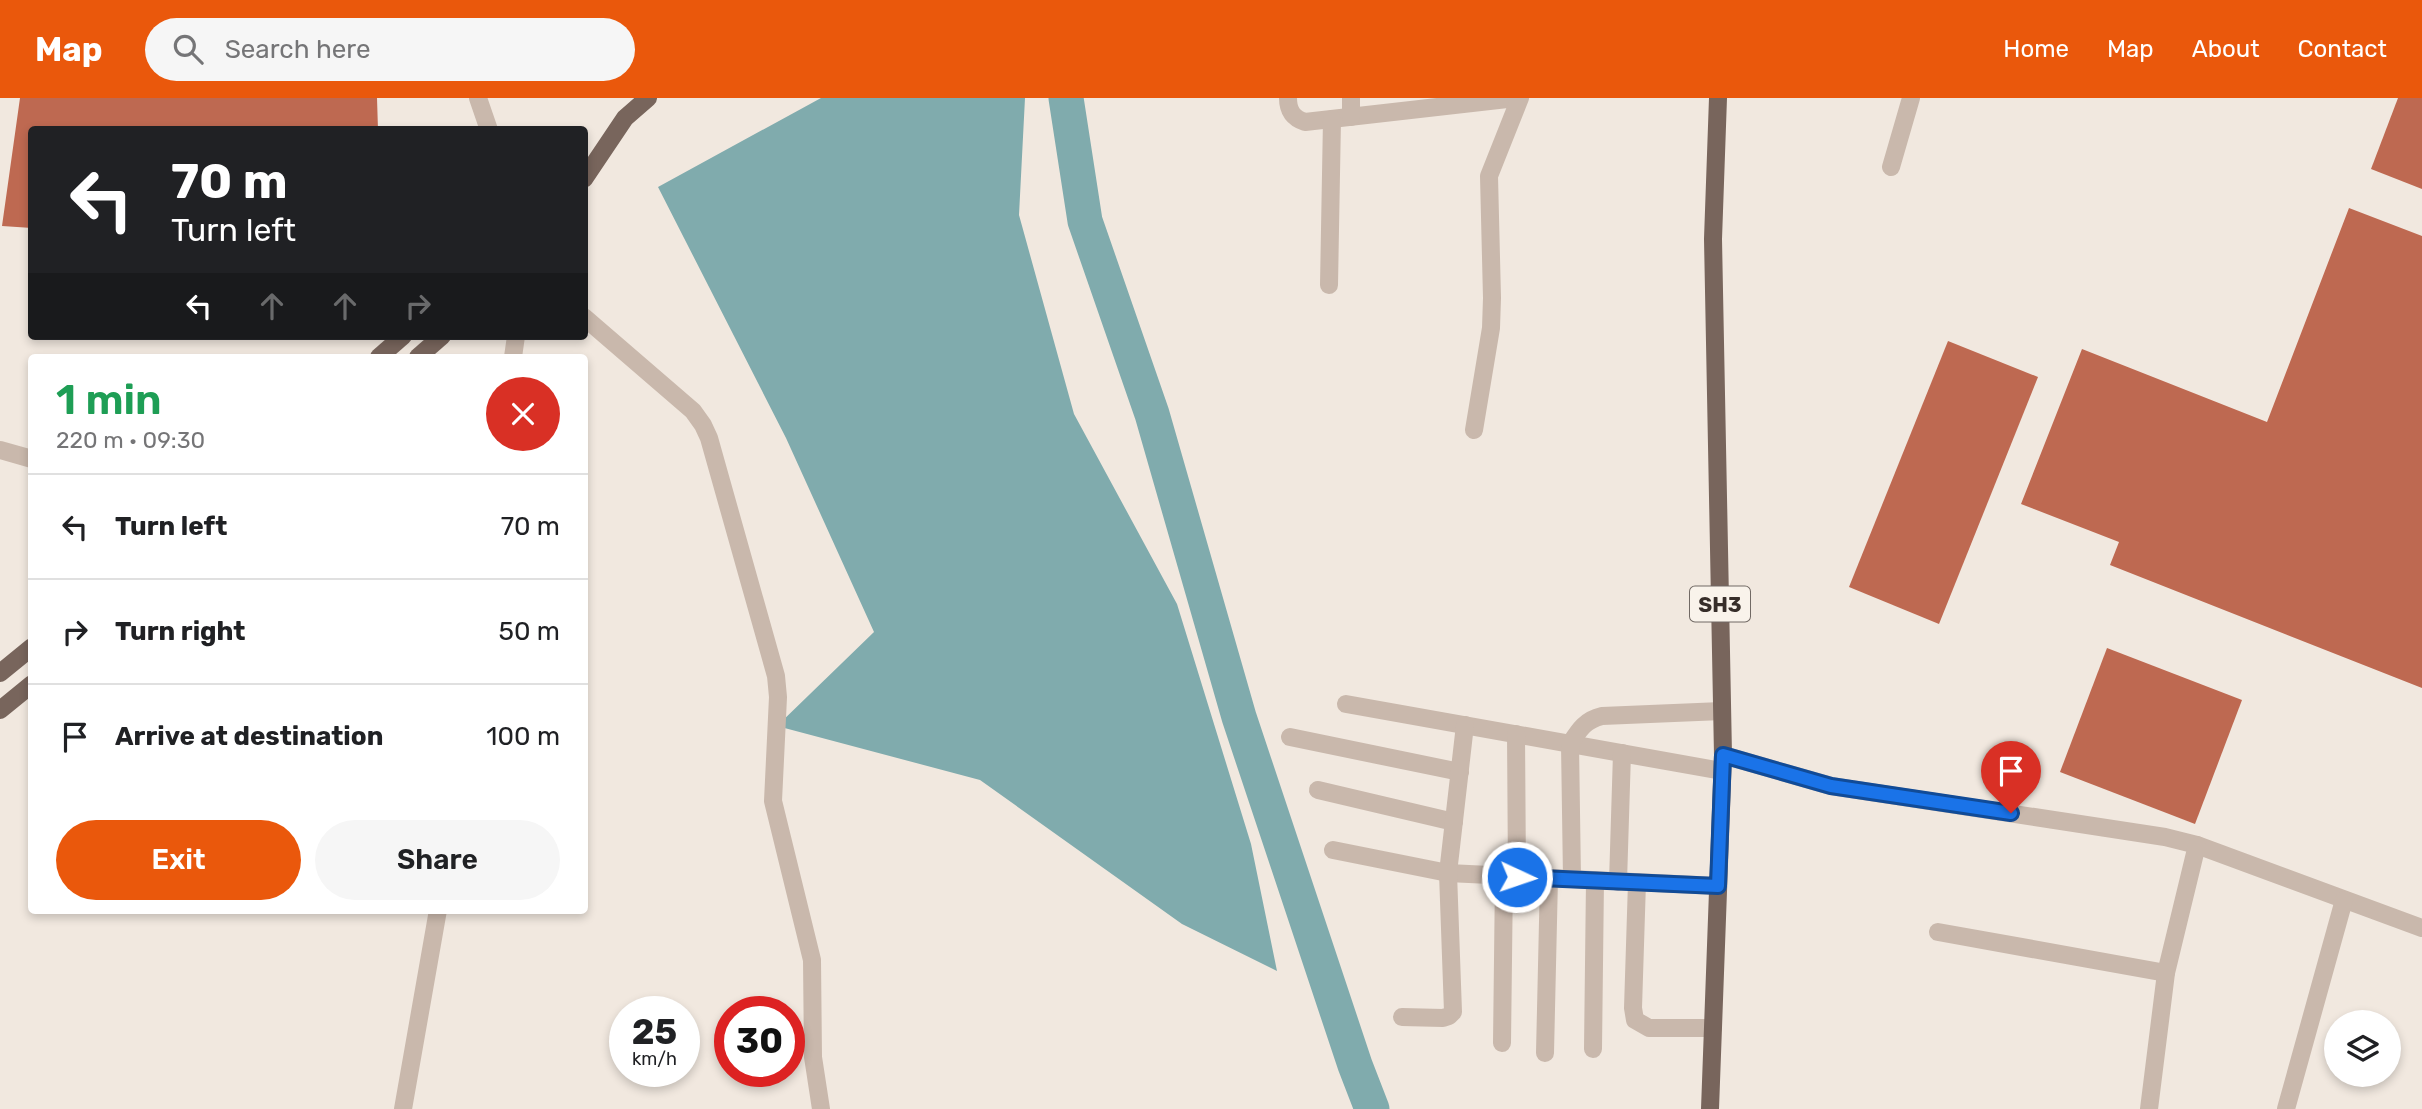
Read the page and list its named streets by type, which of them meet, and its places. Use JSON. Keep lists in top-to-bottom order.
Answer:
{
  "streets": {
    "main road": ["SH3"]
  },
  "page": {
    "header": "Map",
    "search": "Search here",
    "nav": [
      "Home",
      "Map",
      "About",
      "Contact"
    ],
    "turn": ["70 m", "Turn left"],
    "heading": ["1 min", "220 m · 09:30"],
    "list": [
      {
        "name": "Turn left",
        "value": "70 m"
      },
      {
        "name": "Turn right",
        "value": "50 m"
      },
      {
        "name": "Arrive at destination",
        "value": "100 m"
      }
    ],
    "buttons": ["Exit", "Share"],
    "speed": "25 km/h",
    "limit": "30"
  }
}
